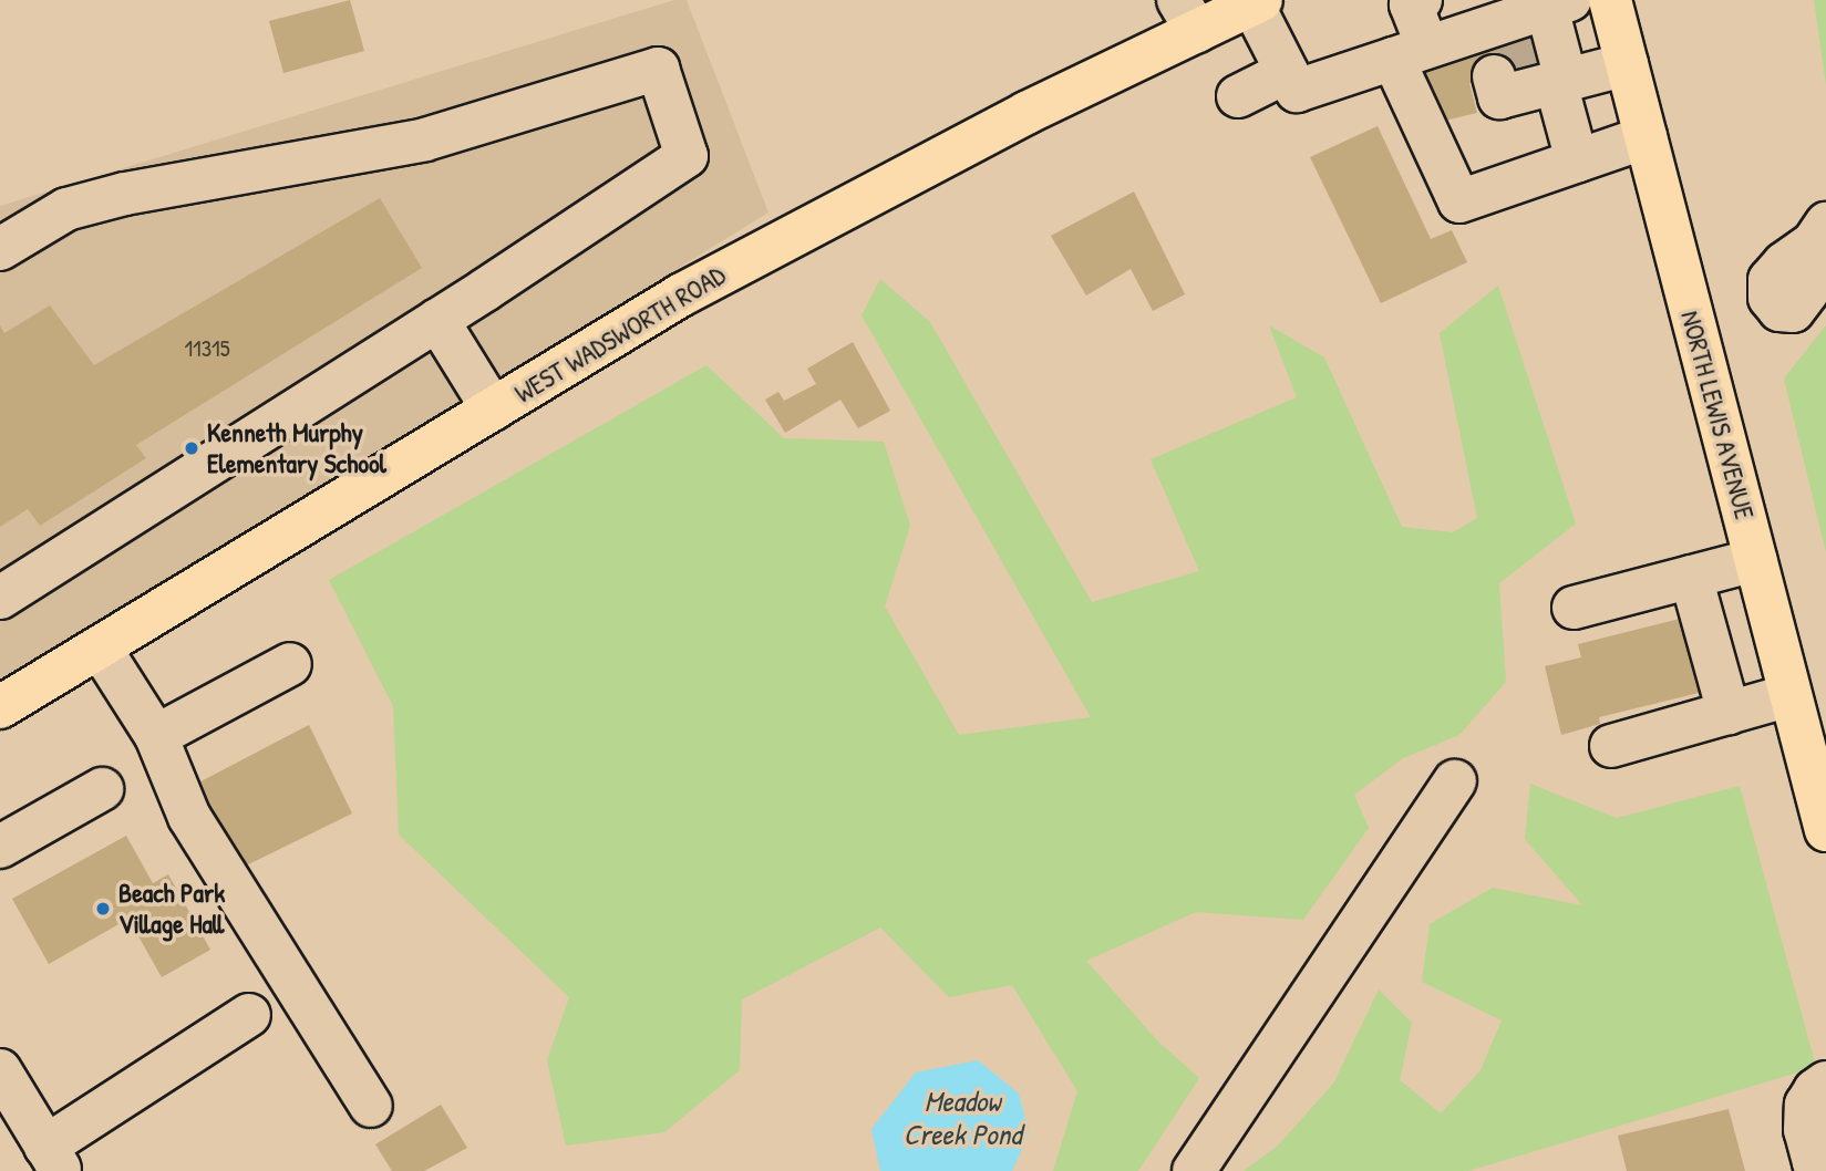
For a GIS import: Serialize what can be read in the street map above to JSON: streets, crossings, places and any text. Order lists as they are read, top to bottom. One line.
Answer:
{"streets":{"main road":["WEST WADSWORTH ROAD","NORTH LEWIS AVENUE"]},"water":["Meadow Creek Pond"],"places":["Kenneth Murphy Elementary School","Beach Park Village Hall"],"house_numbers":["11315"]}
